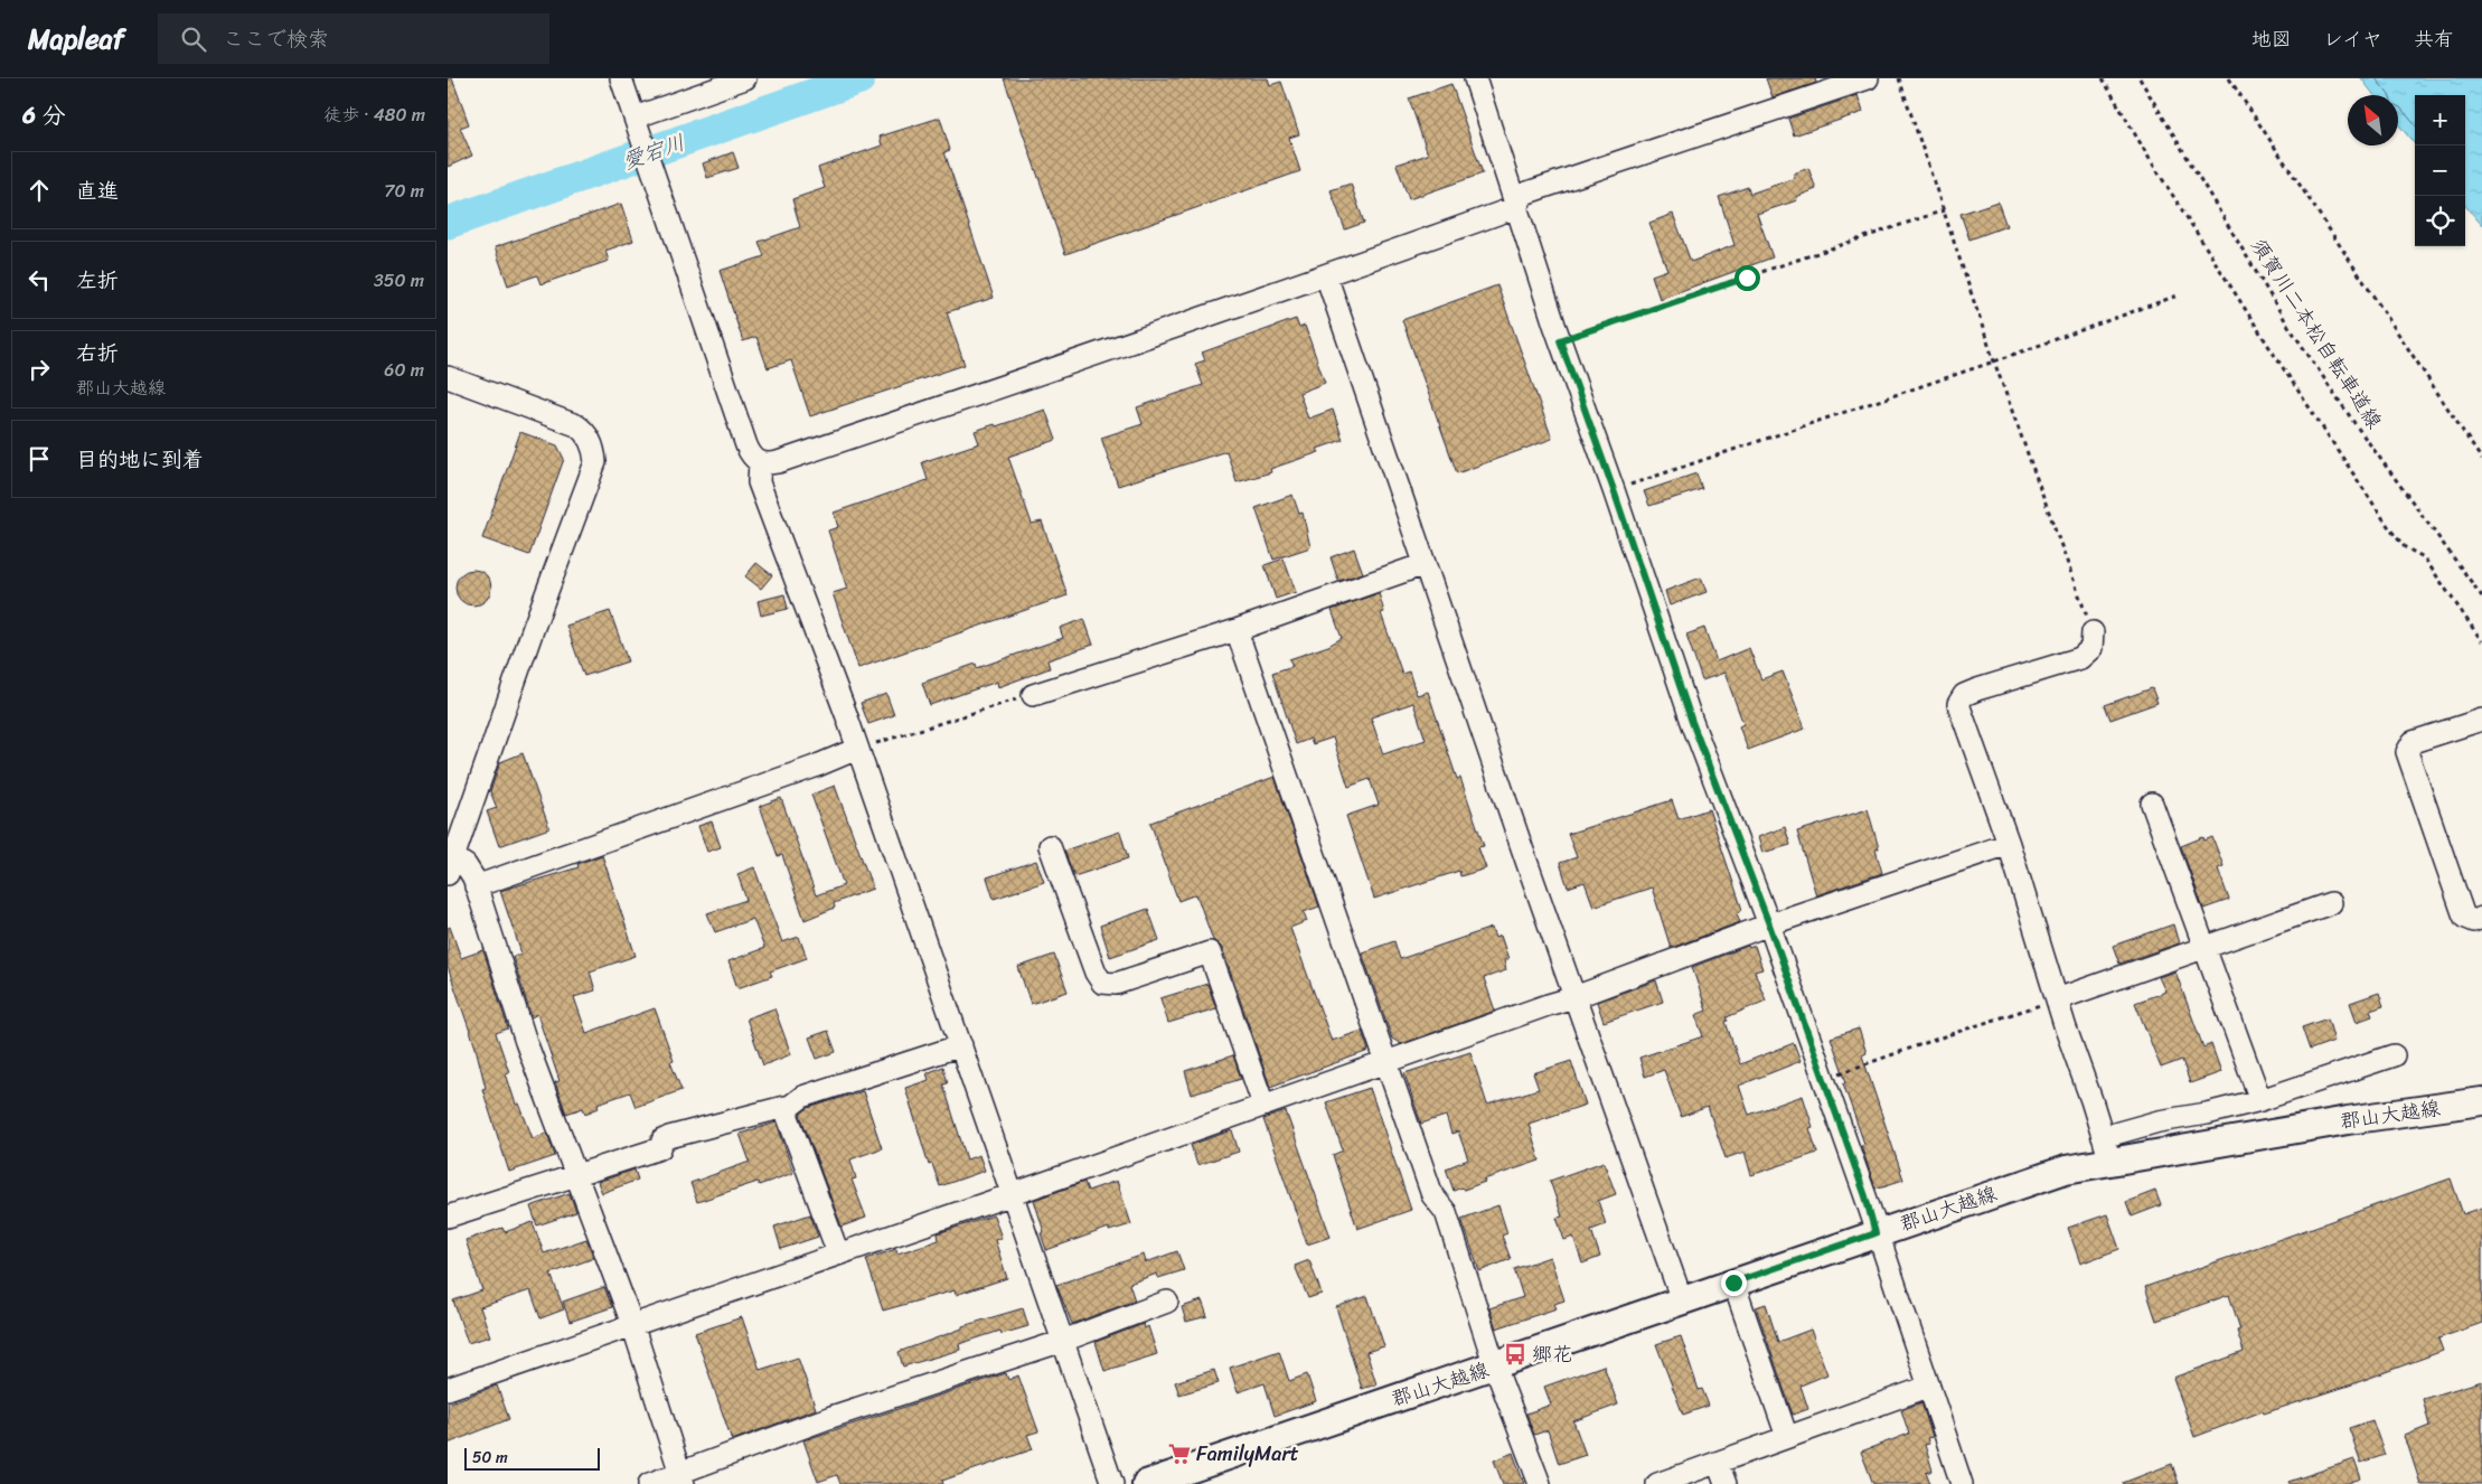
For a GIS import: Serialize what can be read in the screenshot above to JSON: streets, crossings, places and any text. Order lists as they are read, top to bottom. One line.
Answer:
{"streets":{"main road":["郡山大越線"],"path":["須賀川二本松自転車道線"]},"water":["愛宕川"],"places":{"bus stop":["郷花"],"supermarket":["FamilyMart"]},"scale_bar":"50 m","north":"top left","page":{"header":"Mapleaf","search":"ここで検索","nav":["地図","レイヤ","共有"],"heading":["6 分","徒歩 · 480 m"],"map_buttons":["+","−"],"list":[["直進","70 m"],["左折","350 m"],["右折","郡山大越線","60 m"],"目的地に到着"],"scale":"50 m"}}
